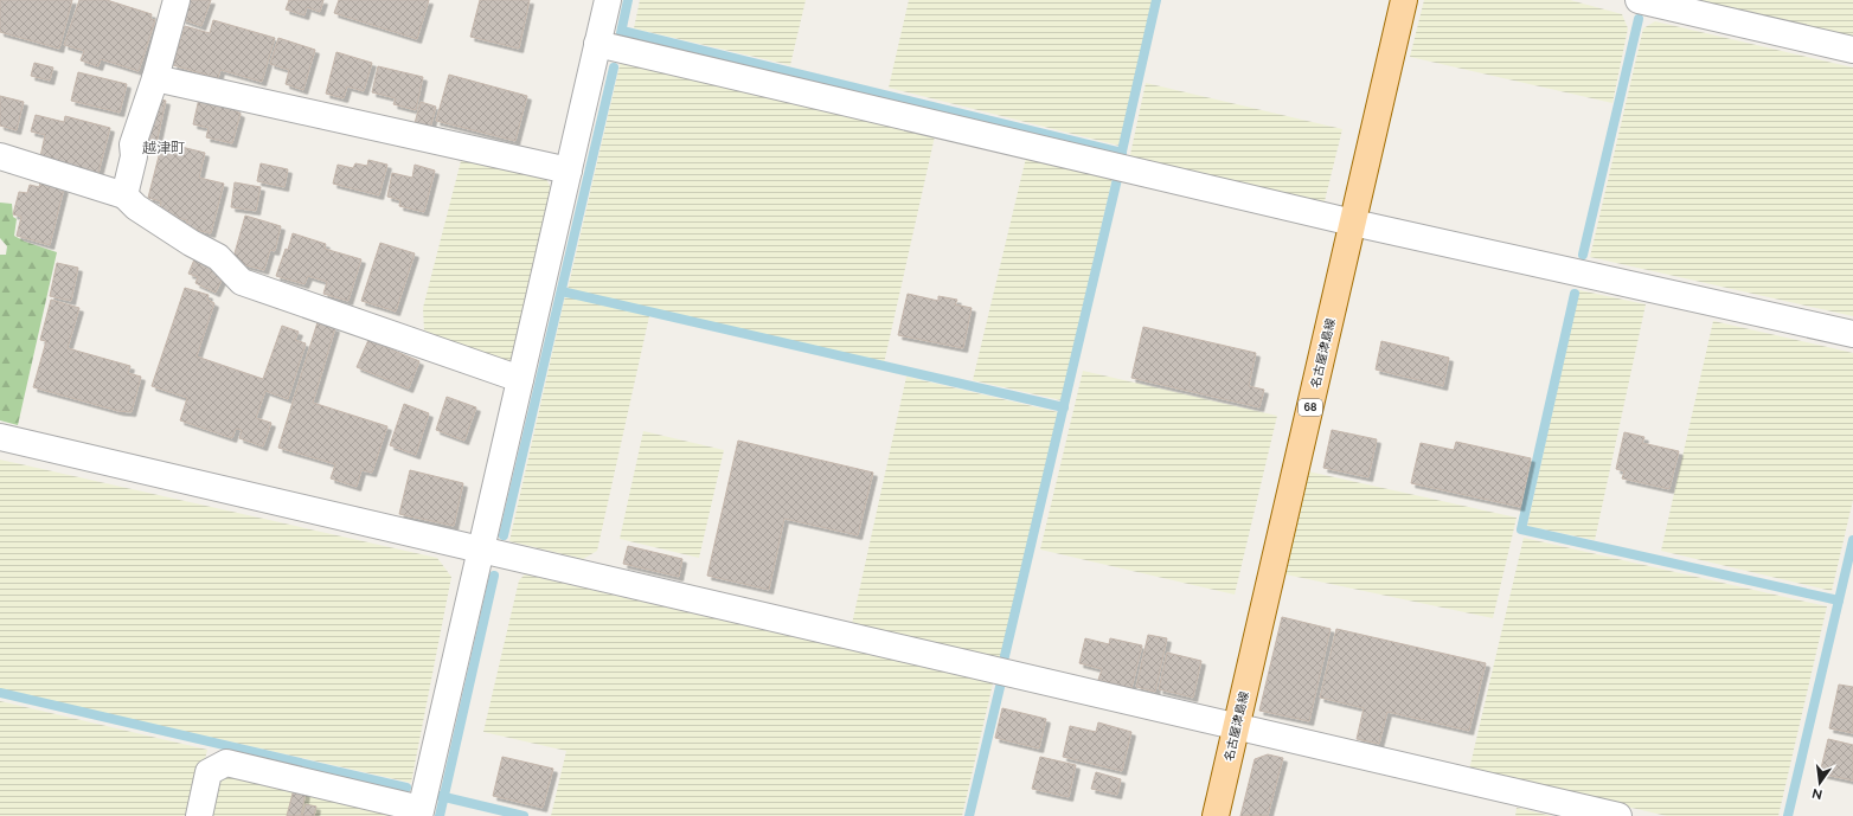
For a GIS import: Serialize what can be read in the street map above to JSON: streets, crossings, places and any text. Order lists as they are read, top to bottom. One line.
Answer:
{"streets":{"main road":["名古屋津島線","68"]},"districts":["越津町"],"north":"bottom"}
